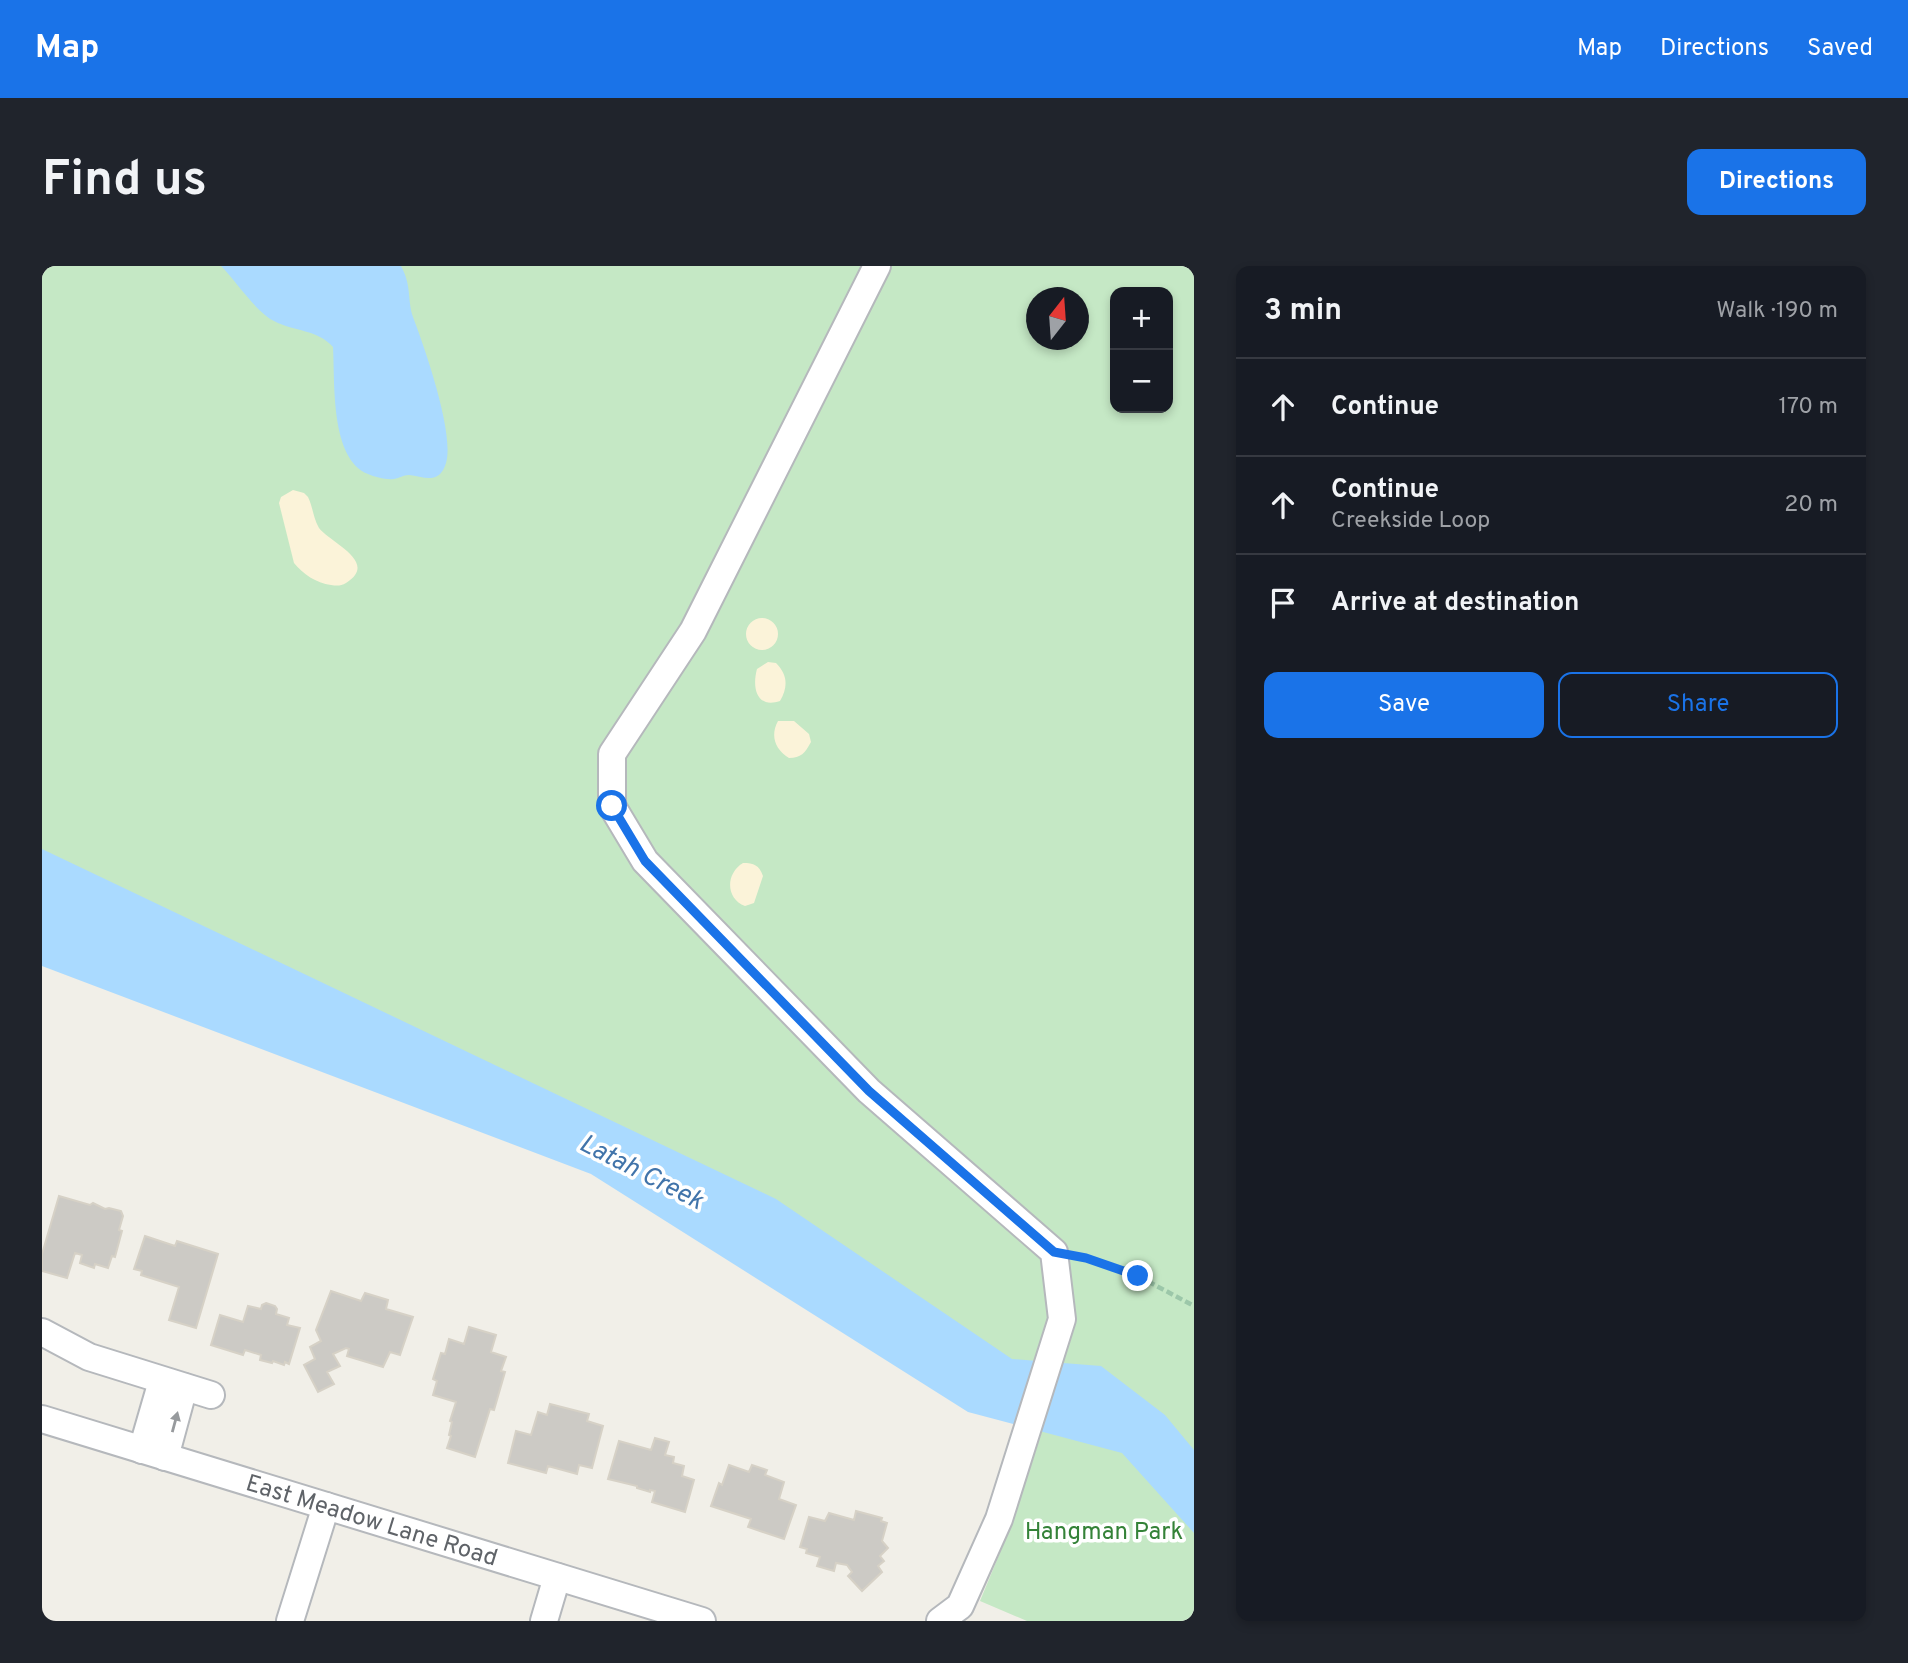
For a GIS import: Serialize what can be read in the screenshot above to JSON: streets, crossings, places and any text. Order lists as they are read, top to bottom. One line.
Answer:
{"streets":{"street":["East Meadow Lane Road"]},"water":["Latah Creek"],"parks":["Hangman Park"],"north":"top","page":{"header":"Map","nav":["Map","Directions","Saved"],"buttons":["Directions",["Save","Share"]],"title":"Find us","heading":["3 min","Walk · 190 m"],"map_buttons":["+","−"],"list":[["Continue","170 m"],["Continue","Creekside Loop","20 m"],"Arrive at destination"]}}
